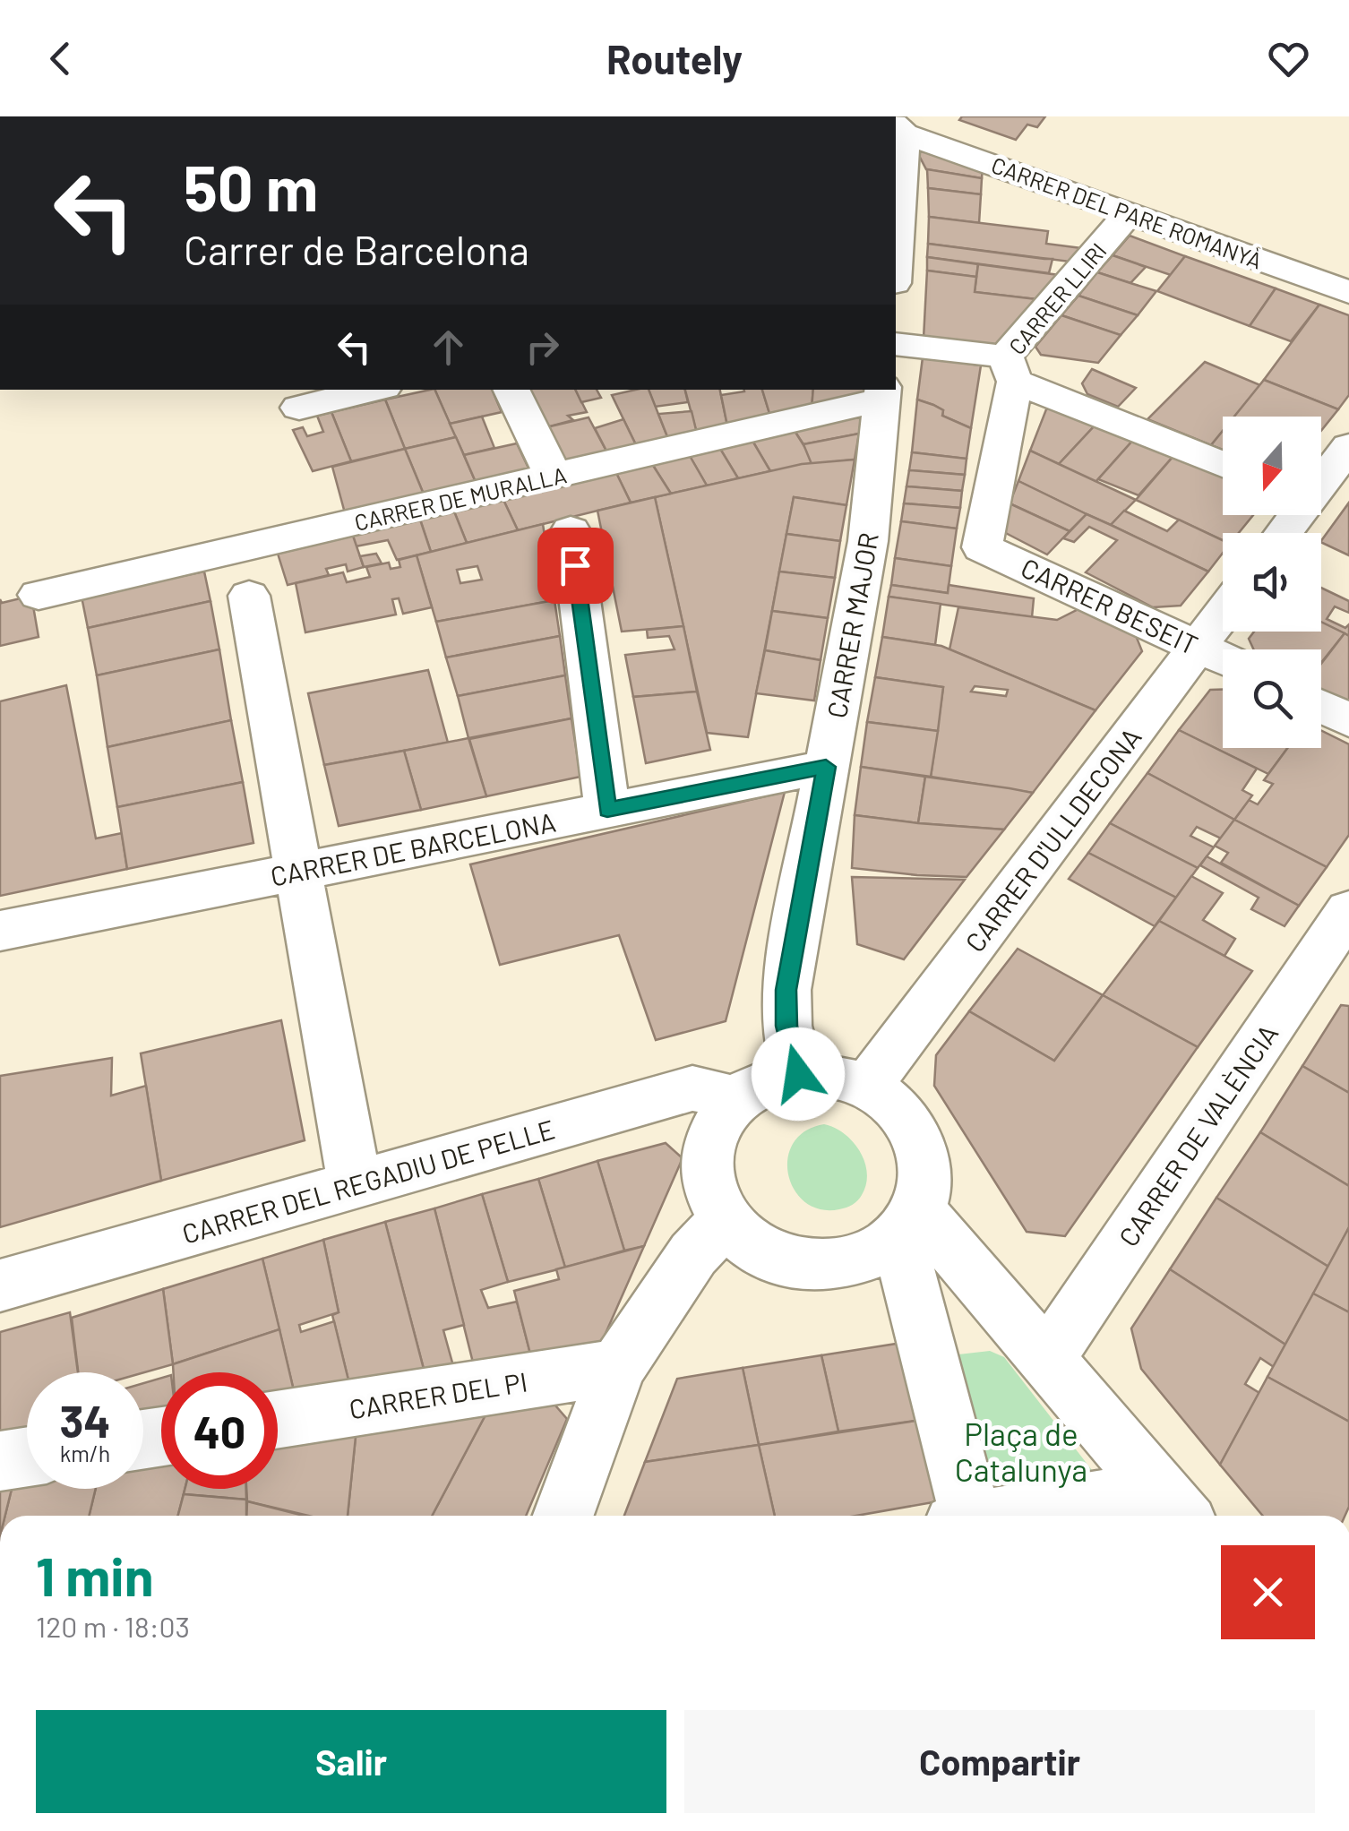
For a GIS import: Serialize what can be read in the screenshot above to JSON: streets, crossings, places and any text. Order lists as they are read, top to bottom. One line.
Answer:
{"streets":{"street":["CARRER DEL PARE ROMANYÀ","CARRER LLIRI","CARRER DE MURALLA","CARRER BESEIT","CARRER MAJOR","CARRER D'ULLDECONA","CARRER DE BARCELONA","CARRER DE VALÈNCIA","CARRER DEL REGADIU DE PELLE","CARRER DEL PI"]},"crossings":[["CARRER DEL PARE ROMANYÀ","CARRER LLIRI"],["CARRER LLIRI","CARRER BESEIT"],["CARRER DE MURALLA","CARRER MAJOR"],["CARRER BESEIT","CARRER D'ULLDECONA"],["CARRER MAJOR","CARRER D'ULLDECONA"],["CARRER MAJOR","CARRER DE BARCELONA"],["CARRER MAJOR","CARRER DEL REGADIU DE PELLE"],["CARRER D'ULLDECONA","CARRER DEL REGADIU DE PELLE"]],"parks":["Plaça de Catalunya"],"north":"bottom","page":{"header":"Routely","turn":["50 m","Carrer de Barcelona"],"speed":"34 km/h","limit":"40","heading":["1 min","120 m · 18:03"],"buttons":["Salir","Compartir"]}}
